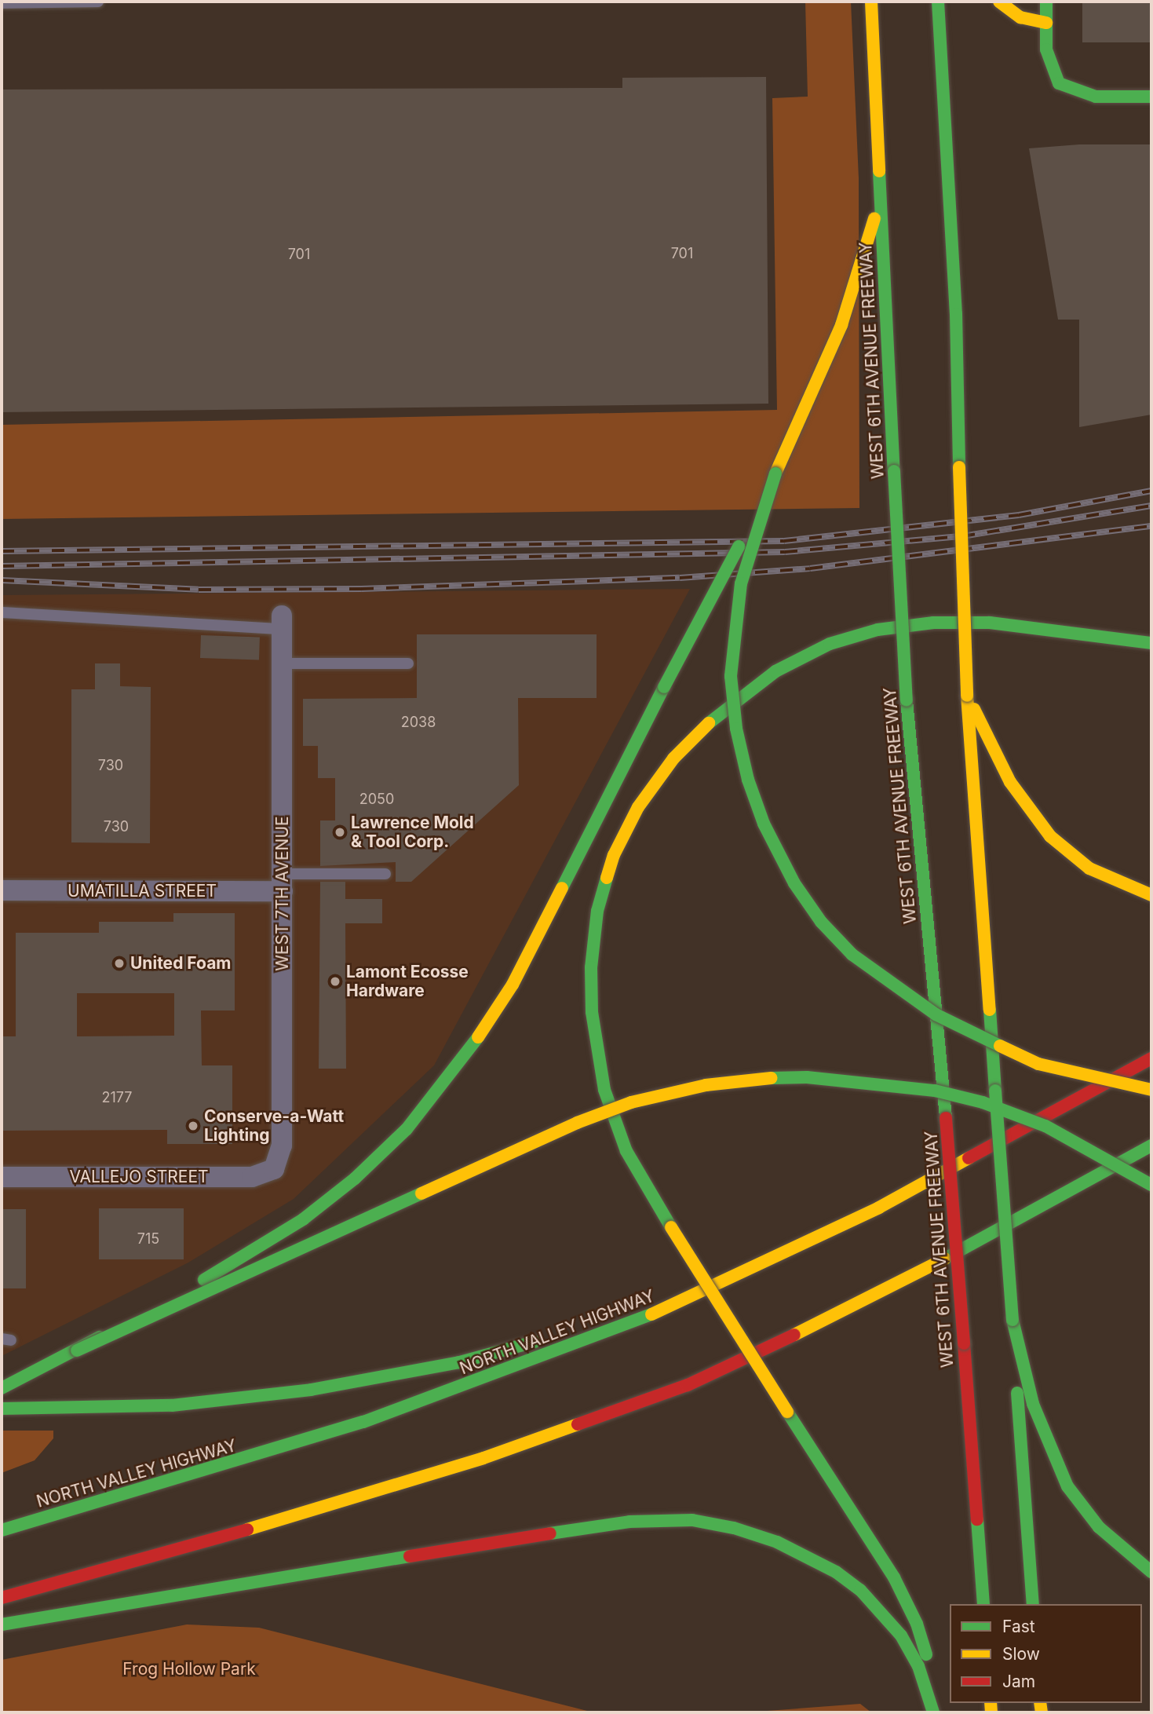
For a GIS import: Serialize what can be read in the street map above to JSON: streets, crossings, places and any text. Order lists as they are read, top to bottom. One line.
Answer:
{"streets":{"main road":["WEST 6TH AVENUE FREEWAY","NORTH VALLEY HIGHWAY"],"street":["UMATILLA STREET","WEST 7TH AVENUE","VALLEJO STREET"]},"crossings":[["UMATILLA STREET","WEST 7TH AVENUE"],["WEST 7TH AVENUE","VALLEJO STREET"]],"parks":["Frog Hollow Park"],"places":["Lawrence Mold & Tool Corp.","United Foam","Lamont Ecosse Hardware","Conserve-a-Watt Lighting"],"house_numbers":["701","701","2038","730","2050","730","2177","715"],"legend":["Fast","Slow","Jam"]}
